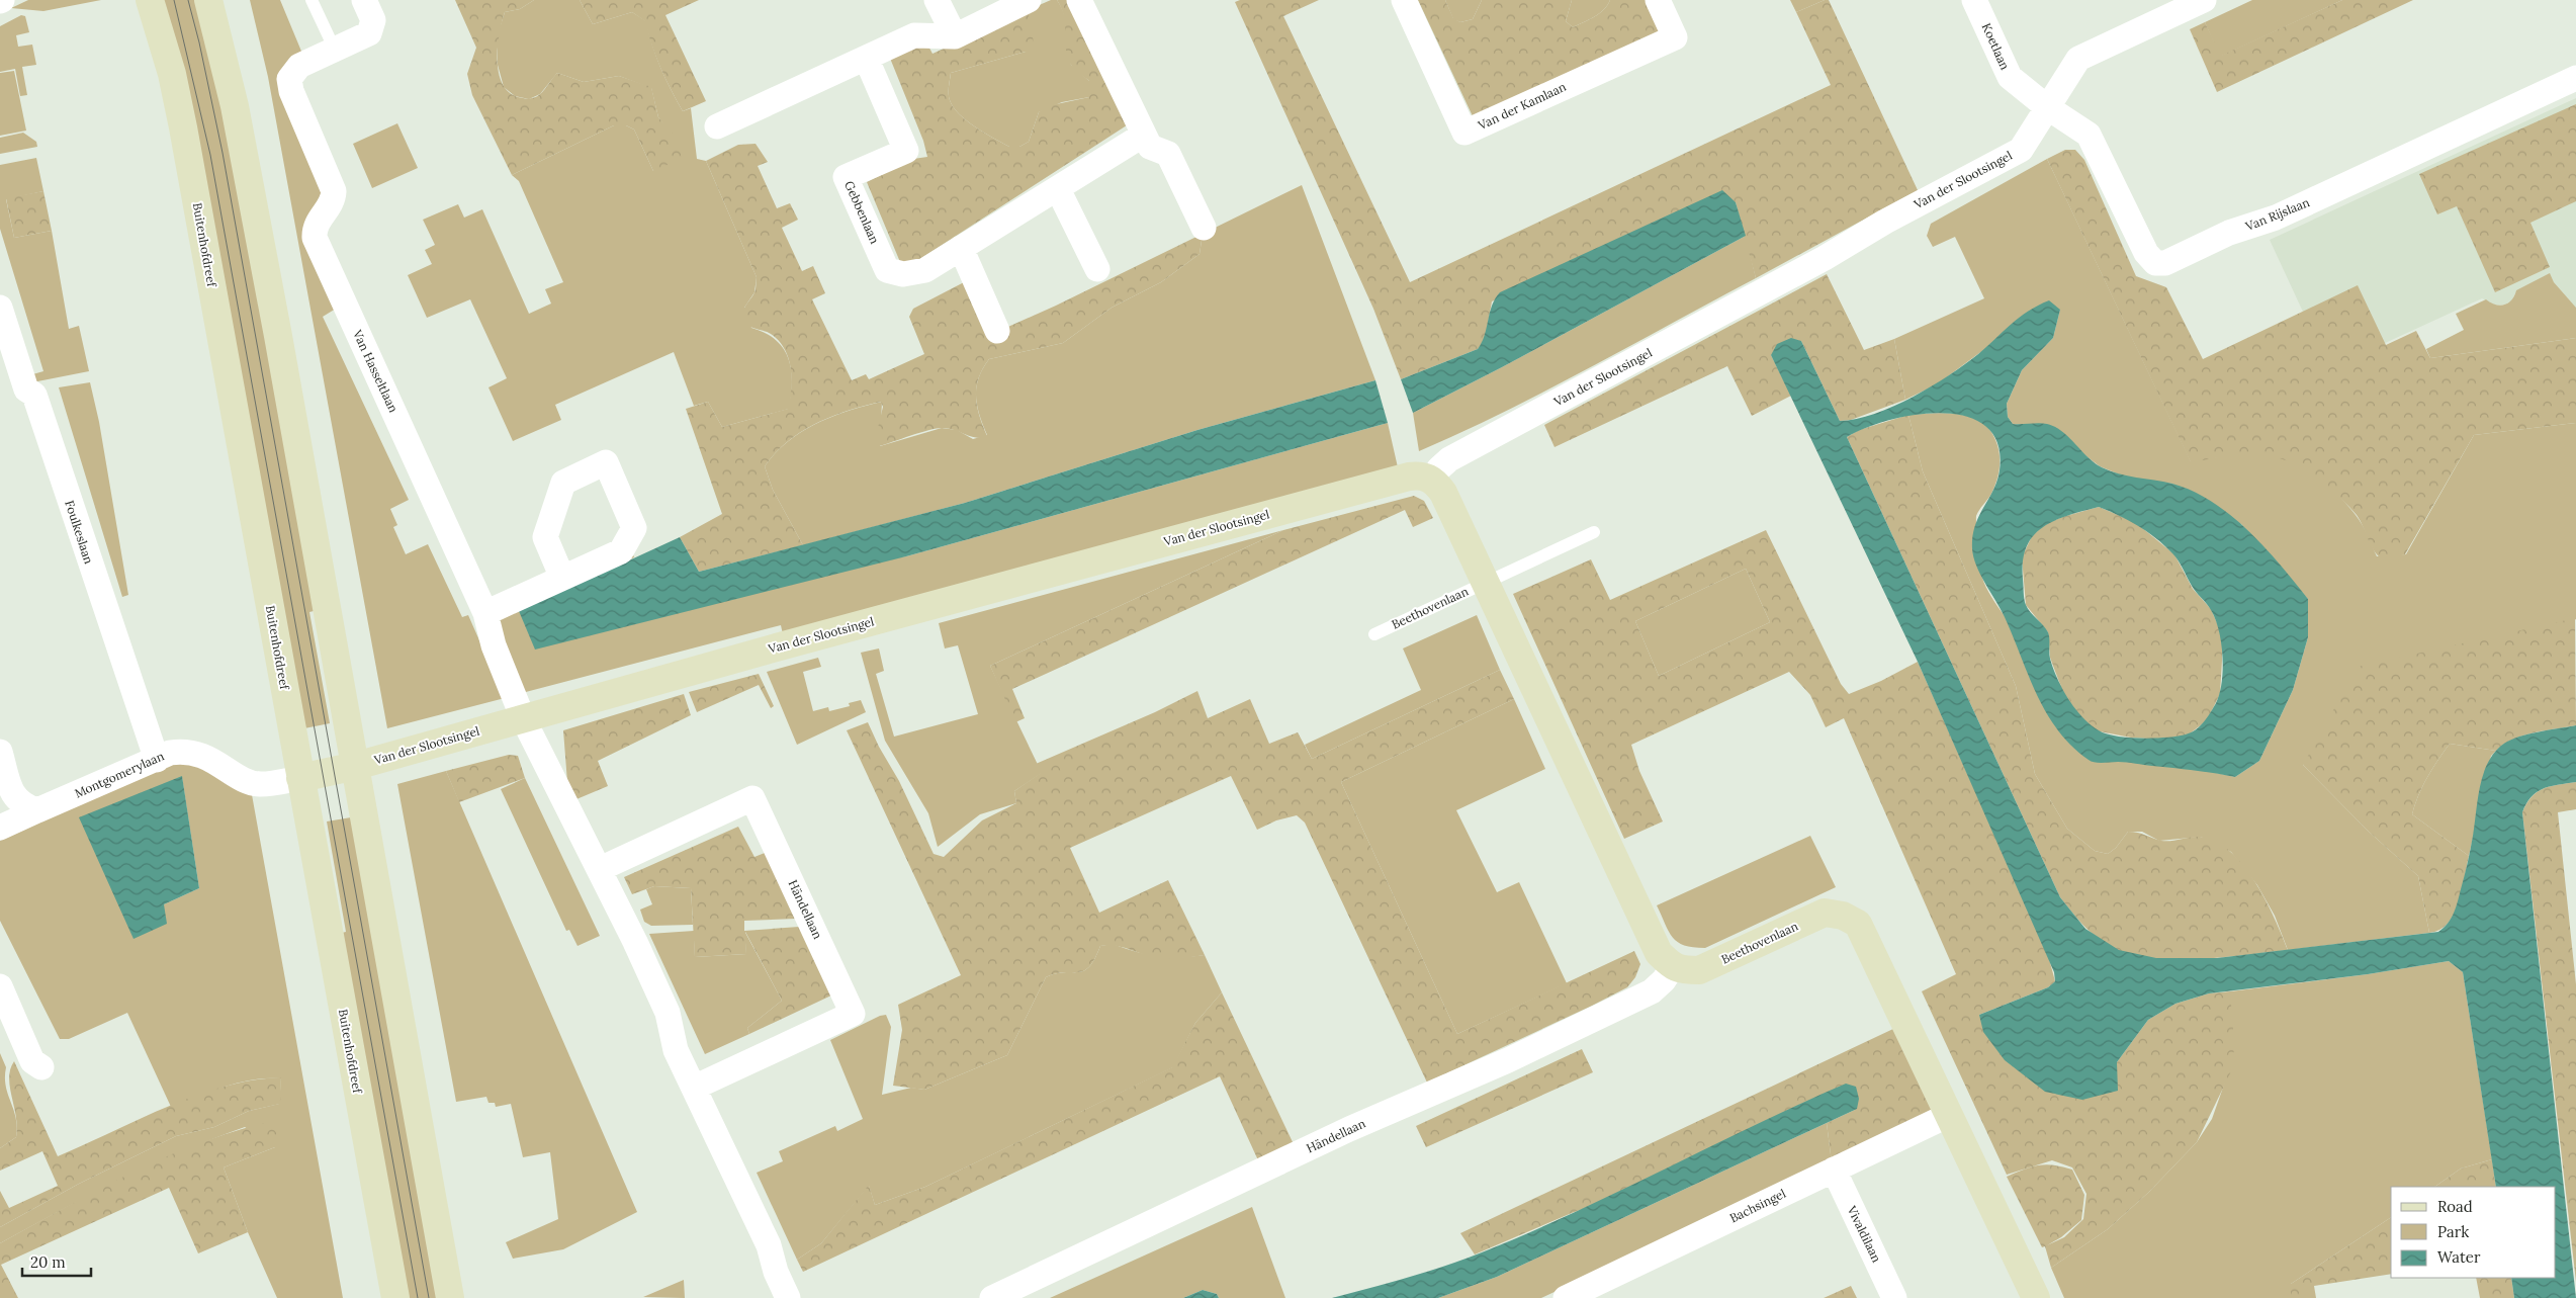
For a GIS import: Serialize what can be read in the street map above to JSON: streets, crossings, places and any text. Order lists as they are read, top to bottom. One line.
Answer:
{"streets":{"street":["Koetlaan","Van der Kamlaan","Van der Slootsingel","Gebbenlaan","Van Rijslaan","Buitenhofdreef","Van Hasseltlaan","Foulkeslaan","Beethovenlaan","Montgomerylaan","Händellaan","Bachsingel","Vivaldilaan"]},"crossings":[["Koetlaan","Van der Slootsingel"],["Koetlaan","Van Rijslaan"],["Van der Slootsingel","Van Rijslaan"],["Van der Slootsingel","Buitenhofdreef"],["Van der Slootsingel","Van Hasseltlaan"],["Van der Slootsingel","Montgomerylaan"],["Buitenhofdreef","Montgomerylaan"],["Foulkeslaan","Montgomerylaan"],["Beethovenlaan","Händellaan"],["Beethovenlaan","Bachsingel"],["Bachsingel","Vivaldilaan"]],"legend":["Road","Park","Water"],"scale_bar":"20 m"}
